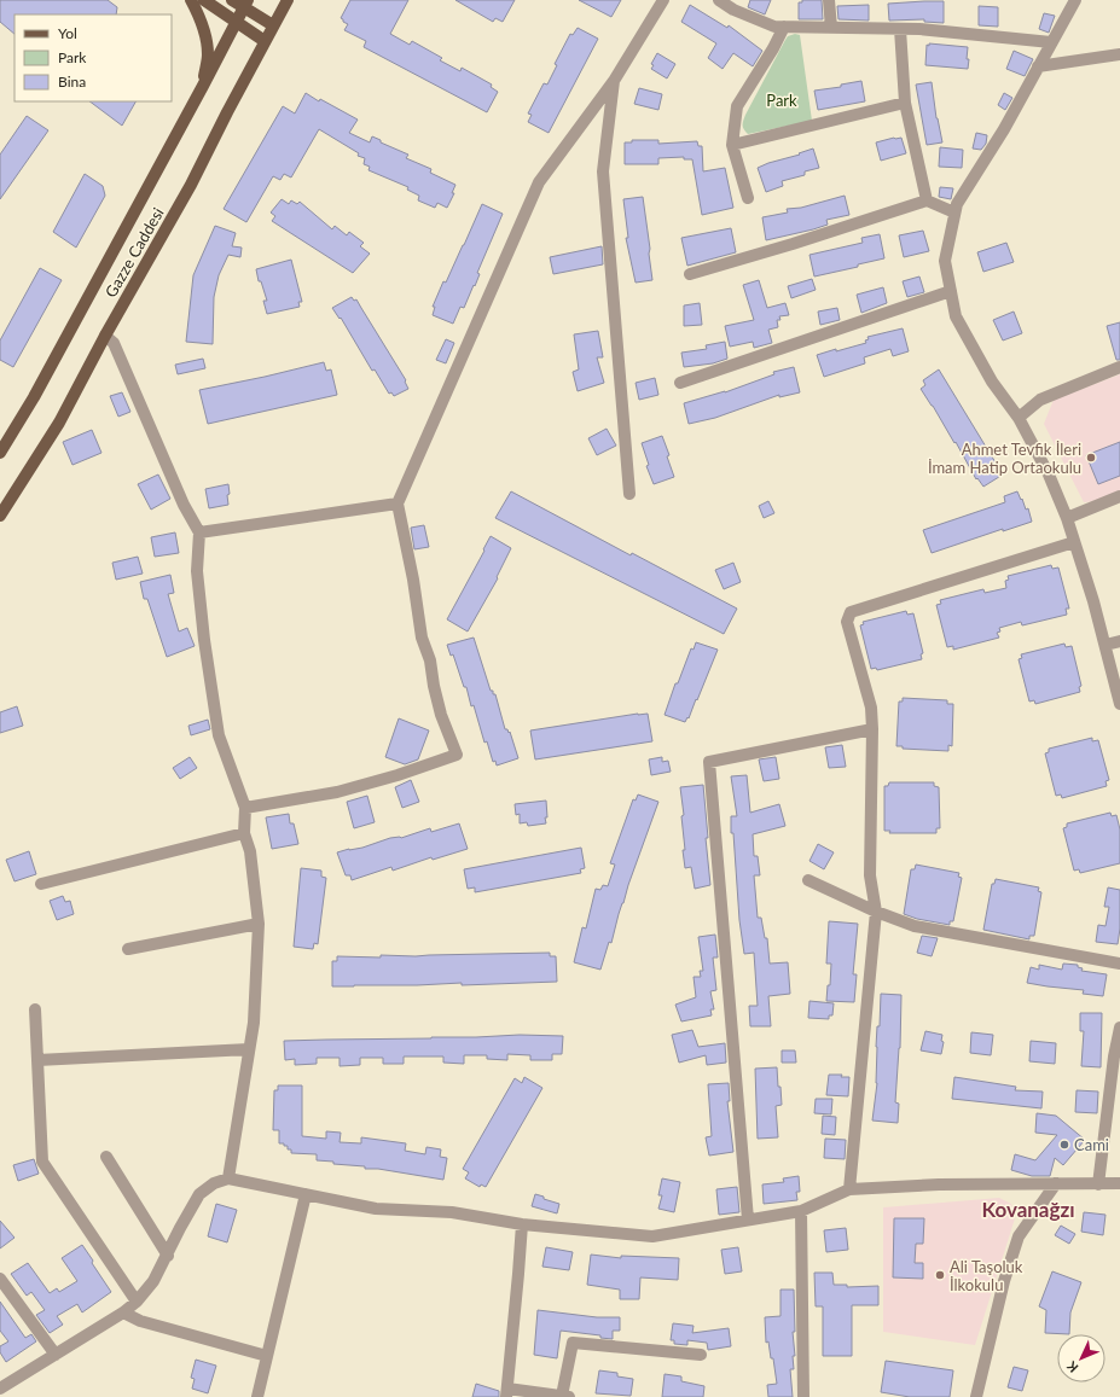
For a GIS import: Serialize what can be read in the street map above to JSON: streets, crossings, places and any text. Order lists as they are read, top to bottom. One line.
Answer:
{"streets":{"main road":["Gazze Caddesi"]},"districts":["Kovanağzı"],"parks":["Park"],"places":["Ahmet Tevfik İleri İmam Hatip Ortaokulu","Cami","Ali Taşoluk İlkokulu"],"legend":["Yol","Park","Bina"],"north":"bottom left"}
